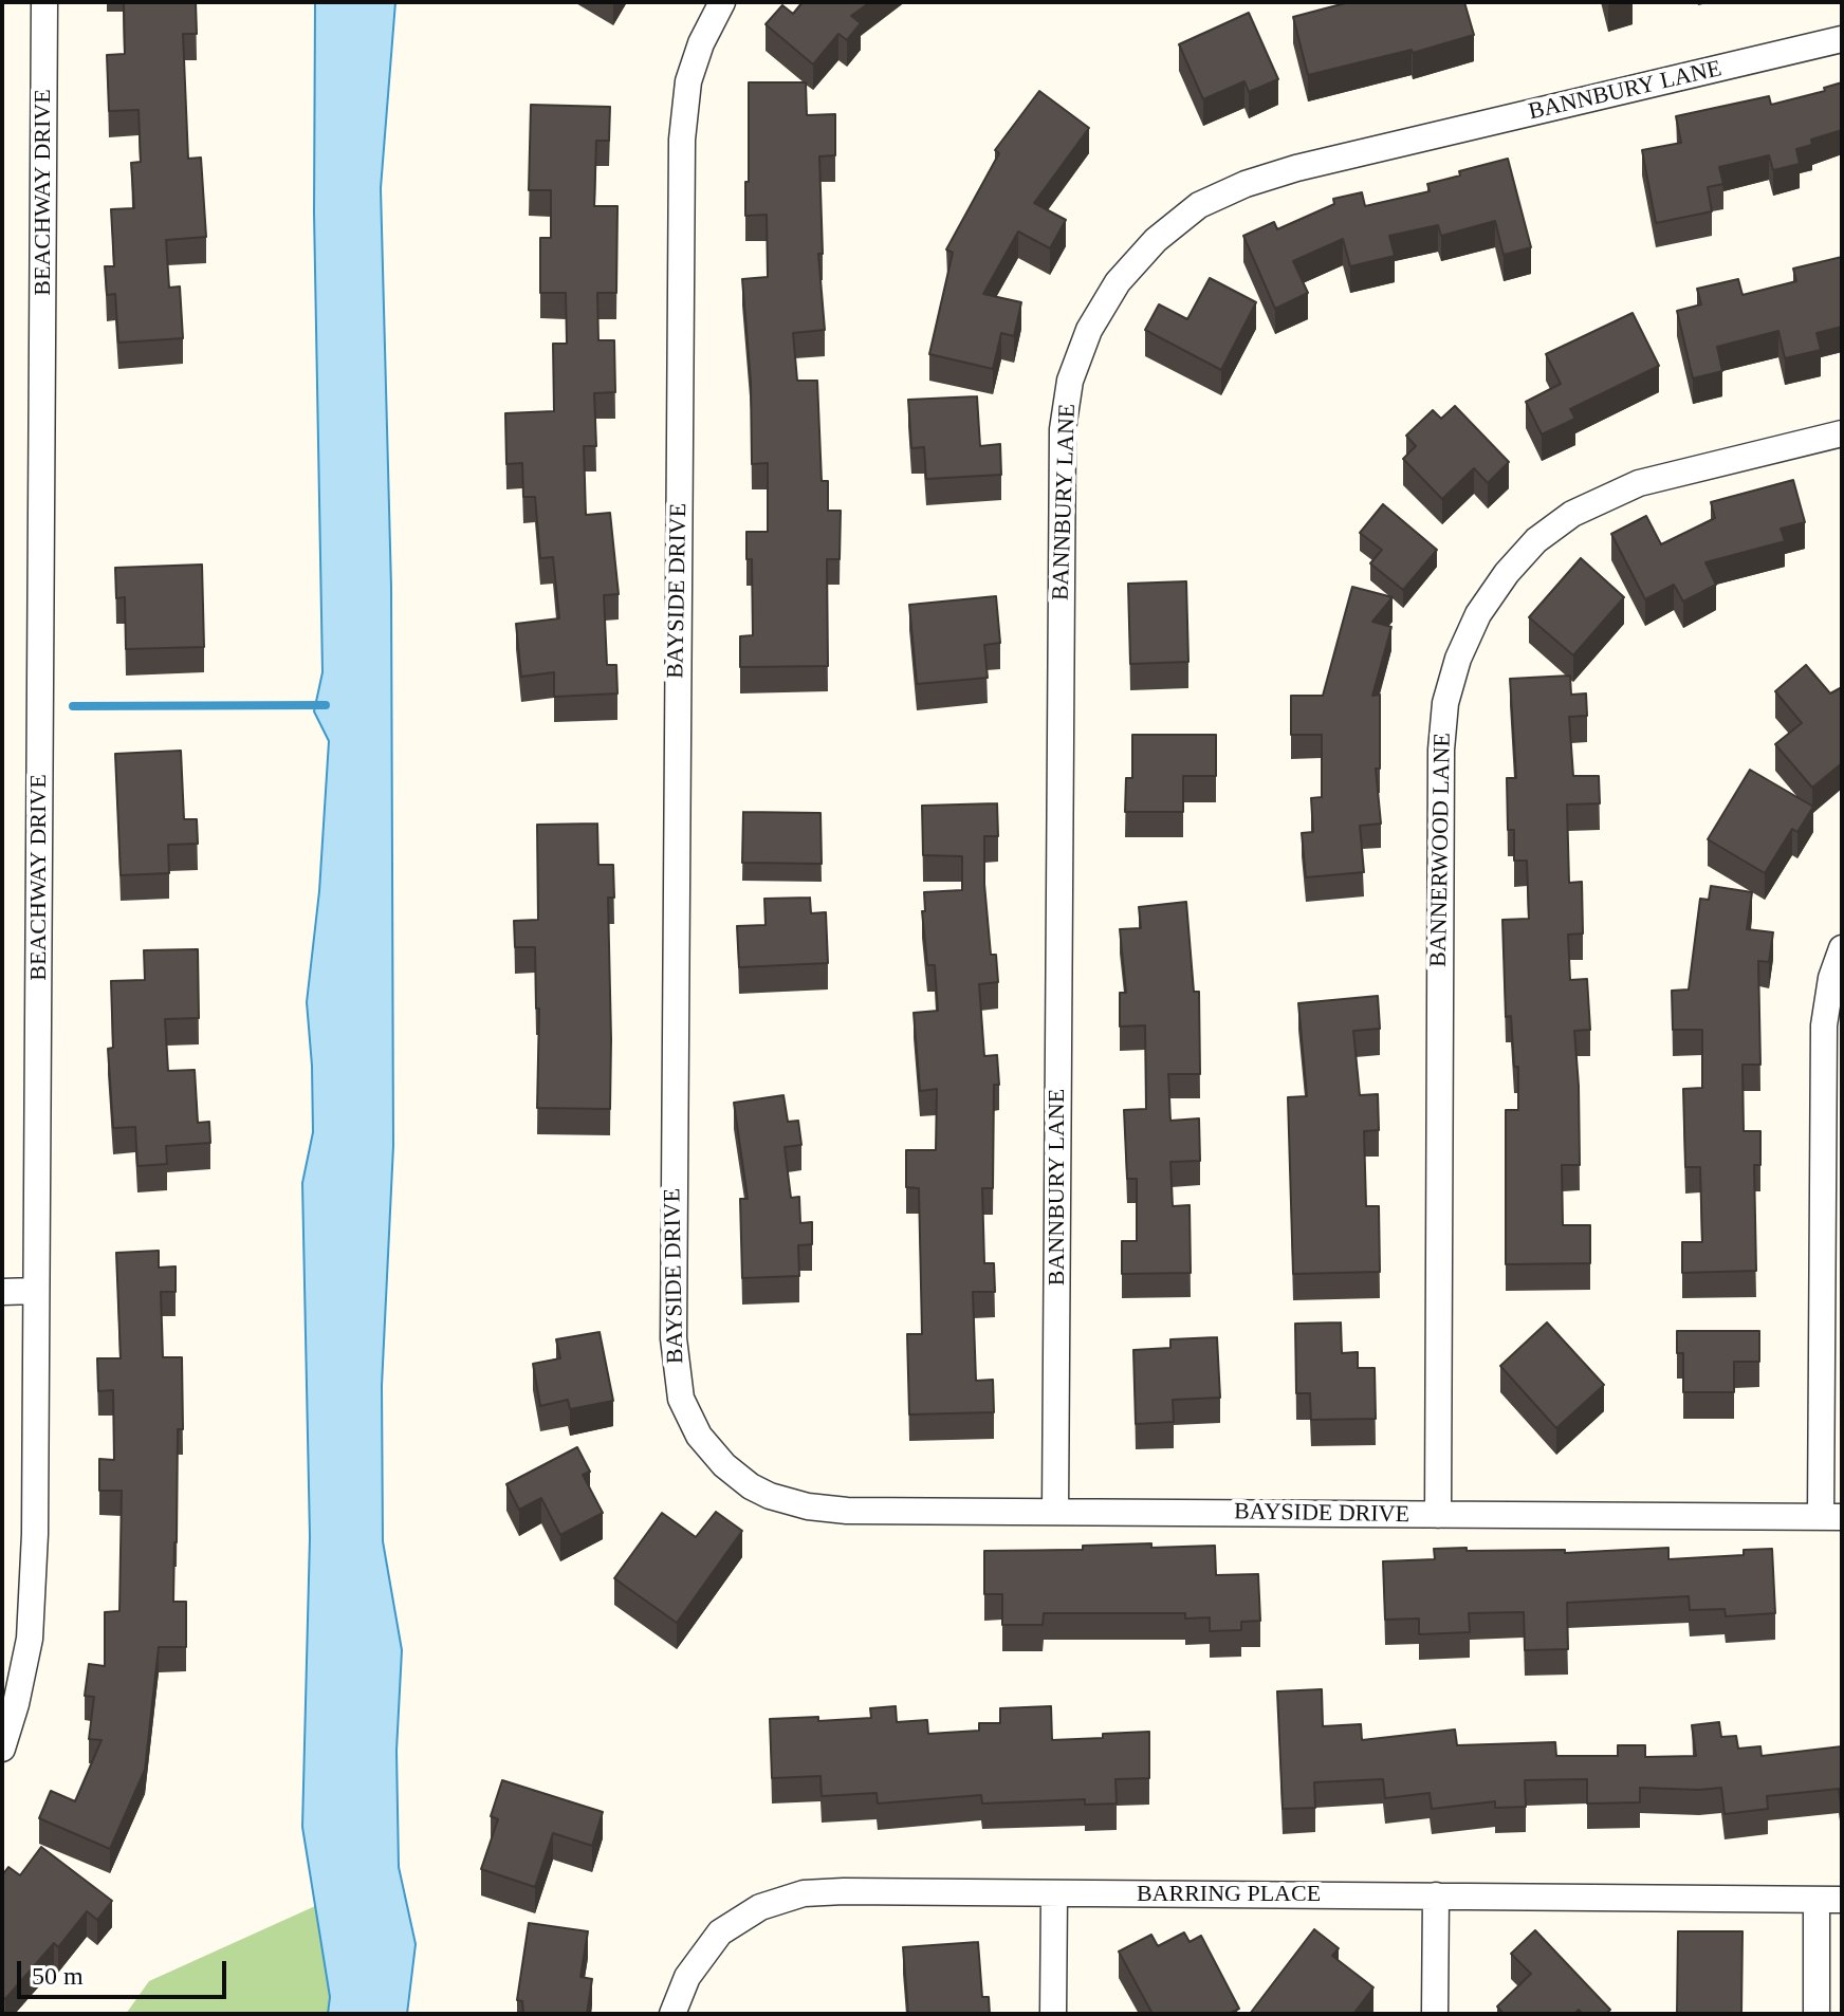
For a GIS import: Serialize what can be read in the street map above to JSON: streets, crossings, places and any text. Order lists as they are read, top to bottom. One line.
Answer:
{"streets":{"street":["BANNBURY LANE","BEACHWAY DRIVE","BAYSIDE DRIVE","BANNERWOOD LANE","BARRING PLACE"]},"crossings":[["BANNBURY LANE","BAYSIDE DRIVE"],["BAYSIDE DRIVE","BANNERWOOD LANE"]],"scale_bar":"50 m"}
